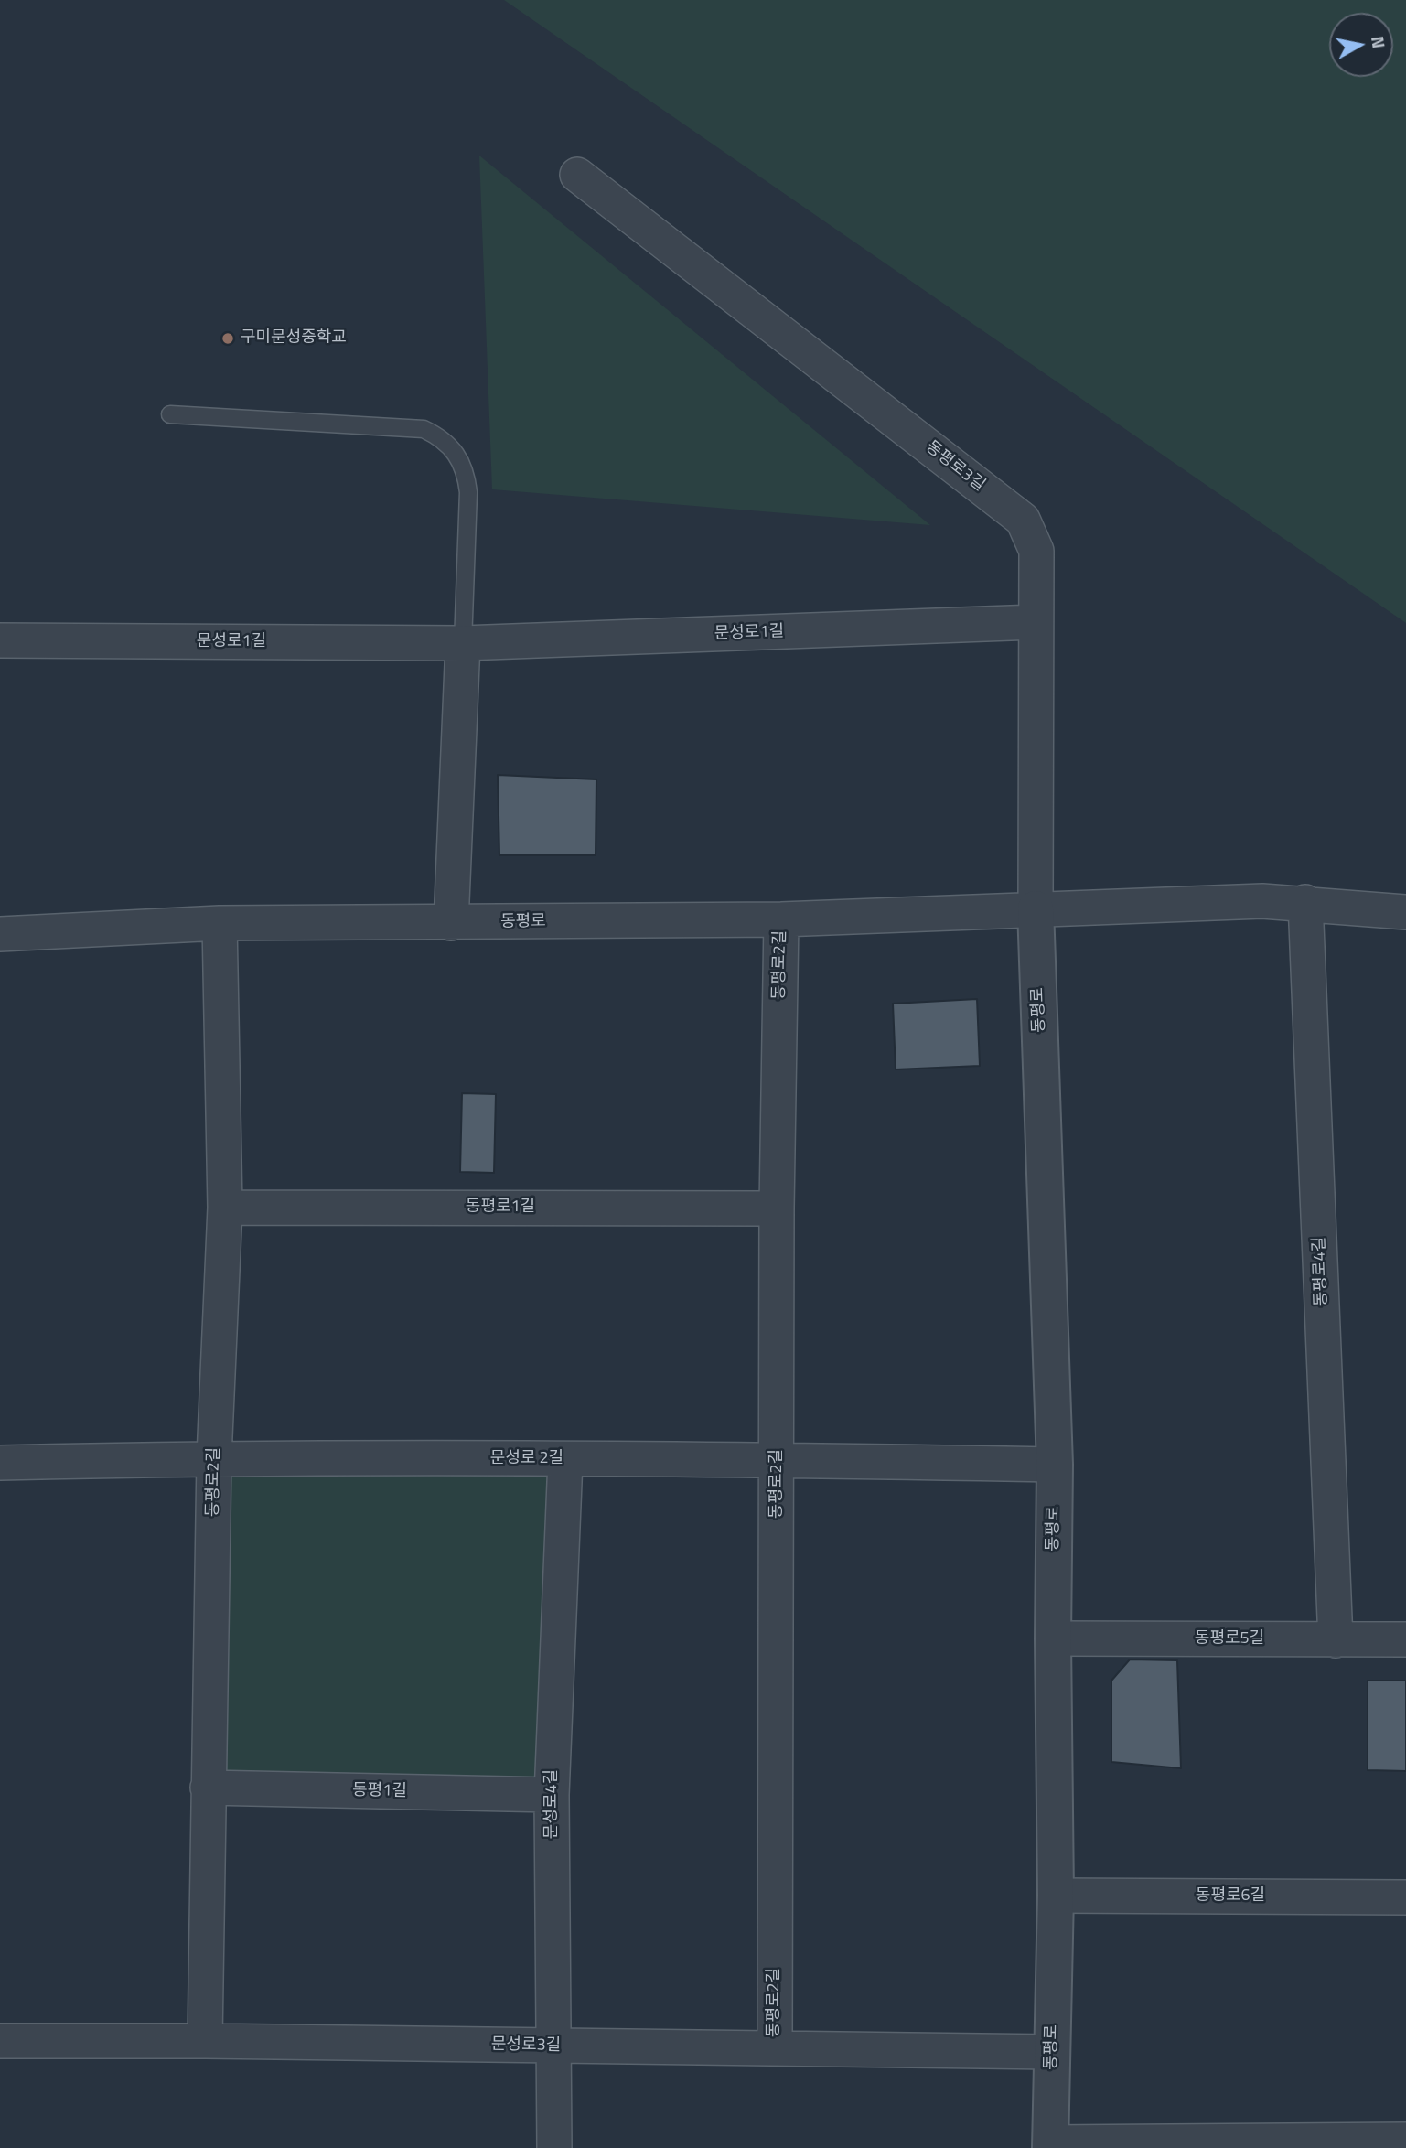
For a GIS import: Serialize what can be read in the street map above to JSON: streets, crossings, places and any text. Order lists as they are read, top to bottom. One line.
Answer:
{"streets":{"street":["동평로3길","문성로1길","동평로","동평로2길","동평로1길","동평로4길","문성로 2길","동평로5길","동평1길","문성로4길","동평로6길","문성로3길"]},"crossings":[["동평로3길","문성로1길"],["동평로3길","동평로"],["동평로","동평로2길"],["동평로","문성로 2길"],["동평로","동평로5길"],["동평로","동평로6길"],["동평로","문성로3길"],["동평로2길","동평로1길"],["동평로2길","문성로 2길"],["동평로2길","동평1길"],["동평로2길","문성로3길"],["동평로4길","동평로5길"],["문성로 2길","문성로4길"],["동평1길","문성로4길"],["문성로4길","문성로3길"]],"places":["구미문성중학교"],"north":"right"}
